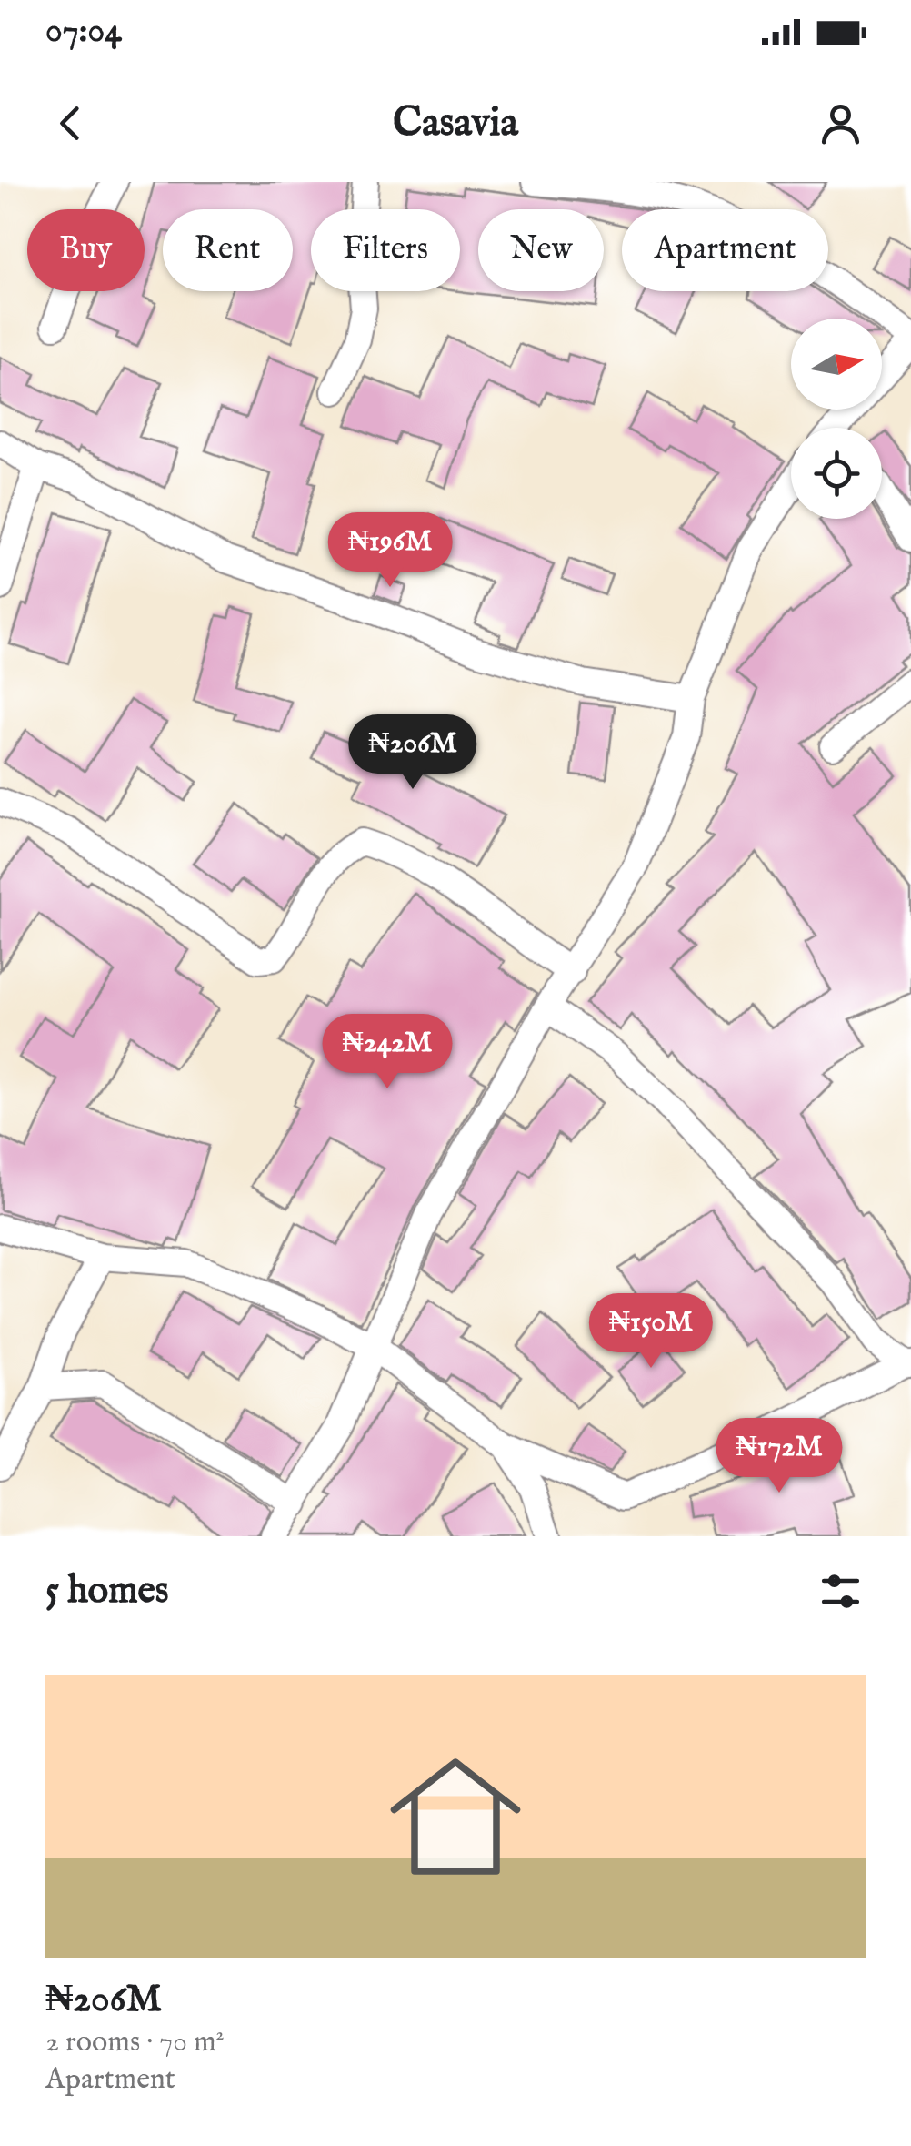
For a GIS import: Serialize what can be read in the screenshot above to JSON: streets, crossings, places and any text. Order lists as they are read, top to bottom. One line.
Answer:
{"north":"right","page":{"status":"07:04","header":"Casavia","chip":["Buy","Rent","Filters","New","Apartment"],"price":["₦196M","₦206M","₦242M","₦150M","₦172M"],"heading":"5 homes","list":[{"name":"₦206M","note":"2 rooms · 70 m² · Apartment"}]}}
